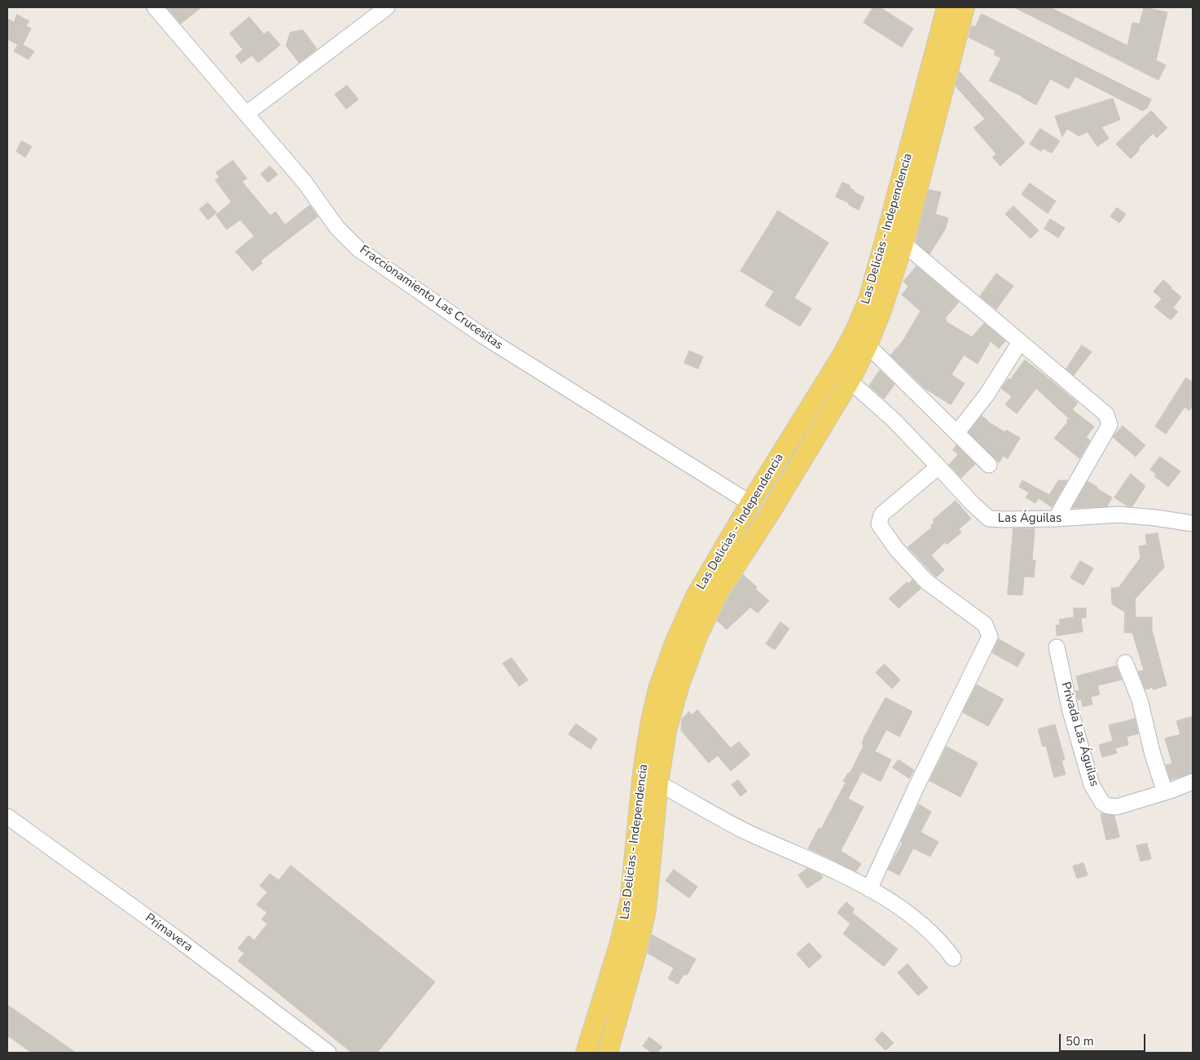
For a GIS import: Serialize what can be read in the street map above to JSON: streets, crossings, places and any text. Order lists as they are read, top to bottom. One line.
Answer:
{"streets":{"main road":["Las Delicias - Independencia"],"street":["Fraccionamiento Las Crucesitas","Las Águilas","Privada Las Águilas","Primavera"]},"crossings":[["Las Delicias - Independencia","Fraccionamiento Las Crucesitas"],["Las Delicias - Independencia","Las Águilas"]],"scale_bar":"50 m"}
